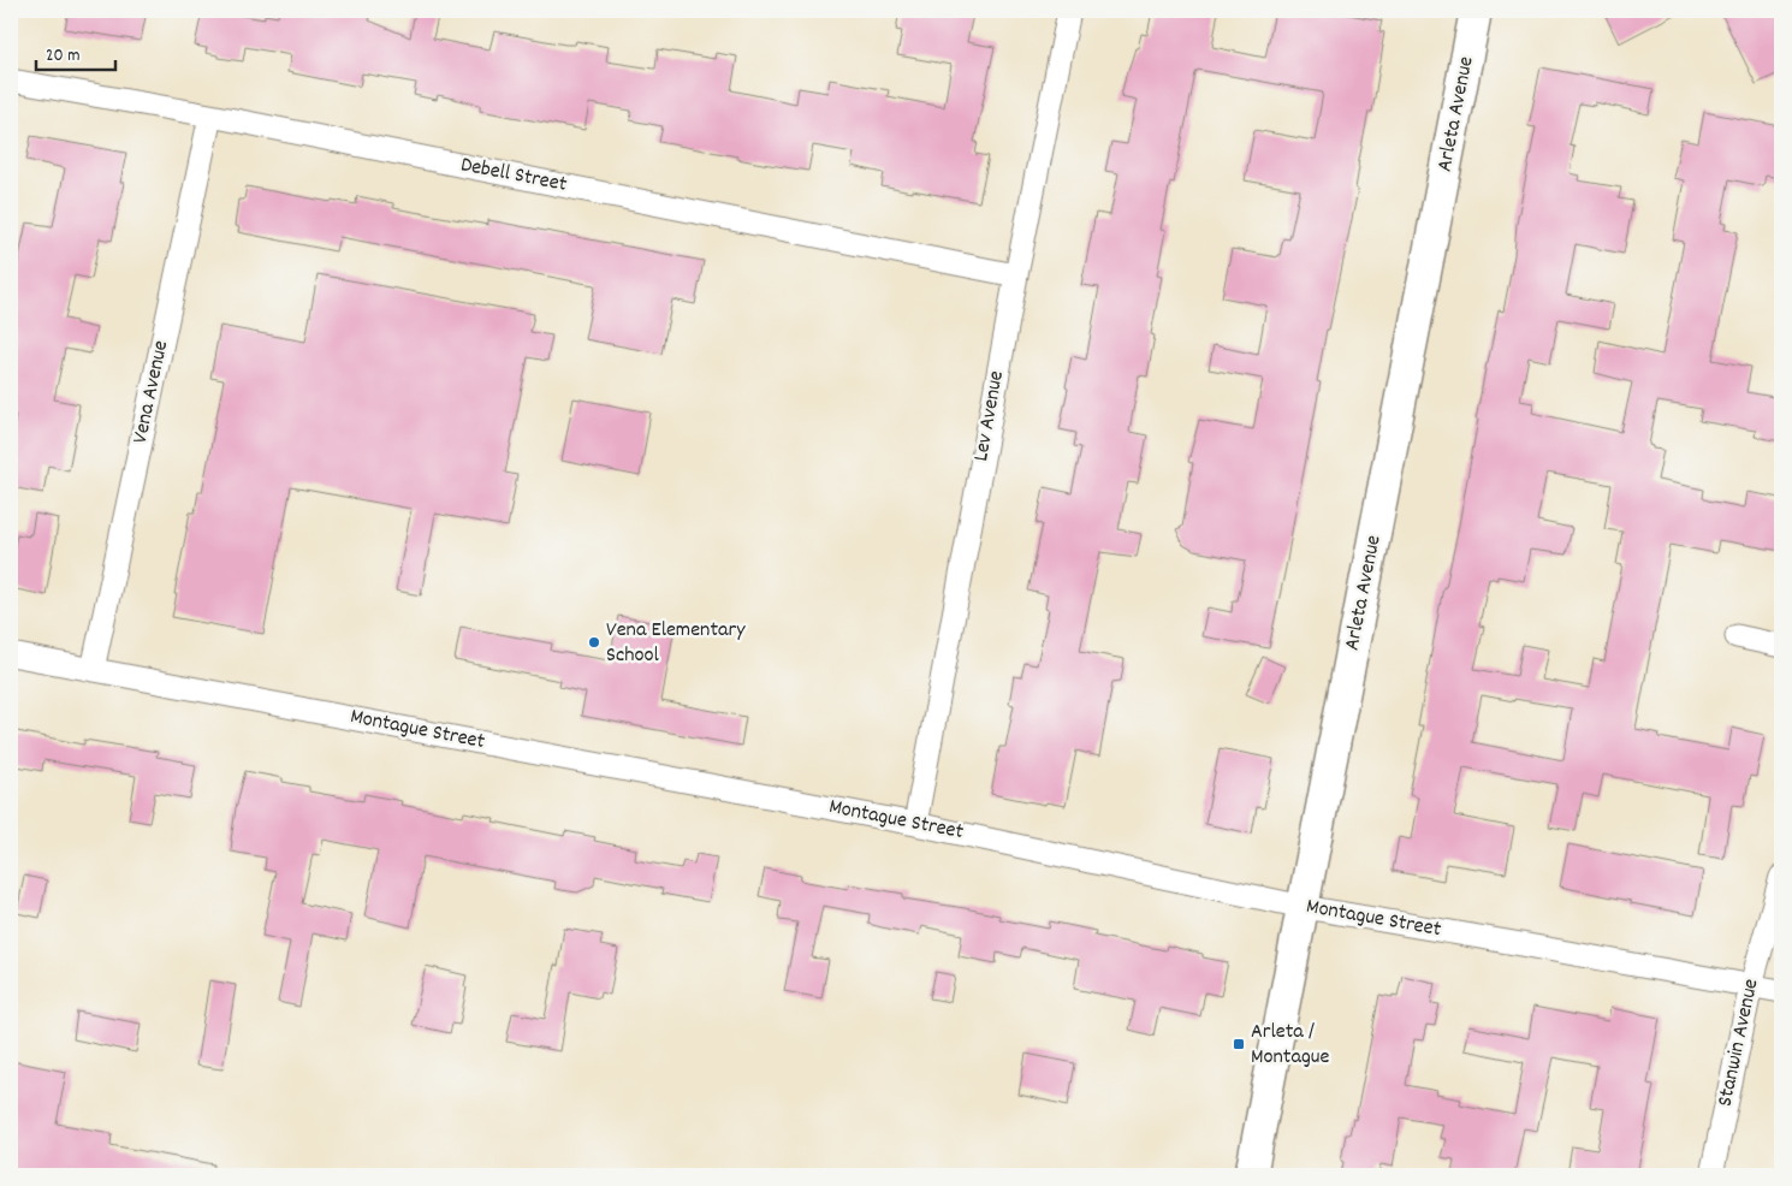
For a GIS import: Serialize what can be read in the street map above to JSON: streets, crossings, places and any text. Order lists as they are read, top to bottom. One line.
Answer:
{"streets":{"main road":["Arleta Avenue"],"street":["Debell Street","Vena Avenue","Lev Avenue","Montague Street","Stanwin Avenue"]},"crossings":[["Arleta Avenue","Montague Street"],["Debell Street","Vena Avenue"],["Debell Street","Lev Avenue"],["Vena Avenue","Montague Street"],["Lev Avenue","Montague Street"],["Montague Street","Stanwin Avenue"]],"places":{"other":["Vena Elementary School"],"transit":["Arleta / Montague"]},"scale_bar":"20 m"}
